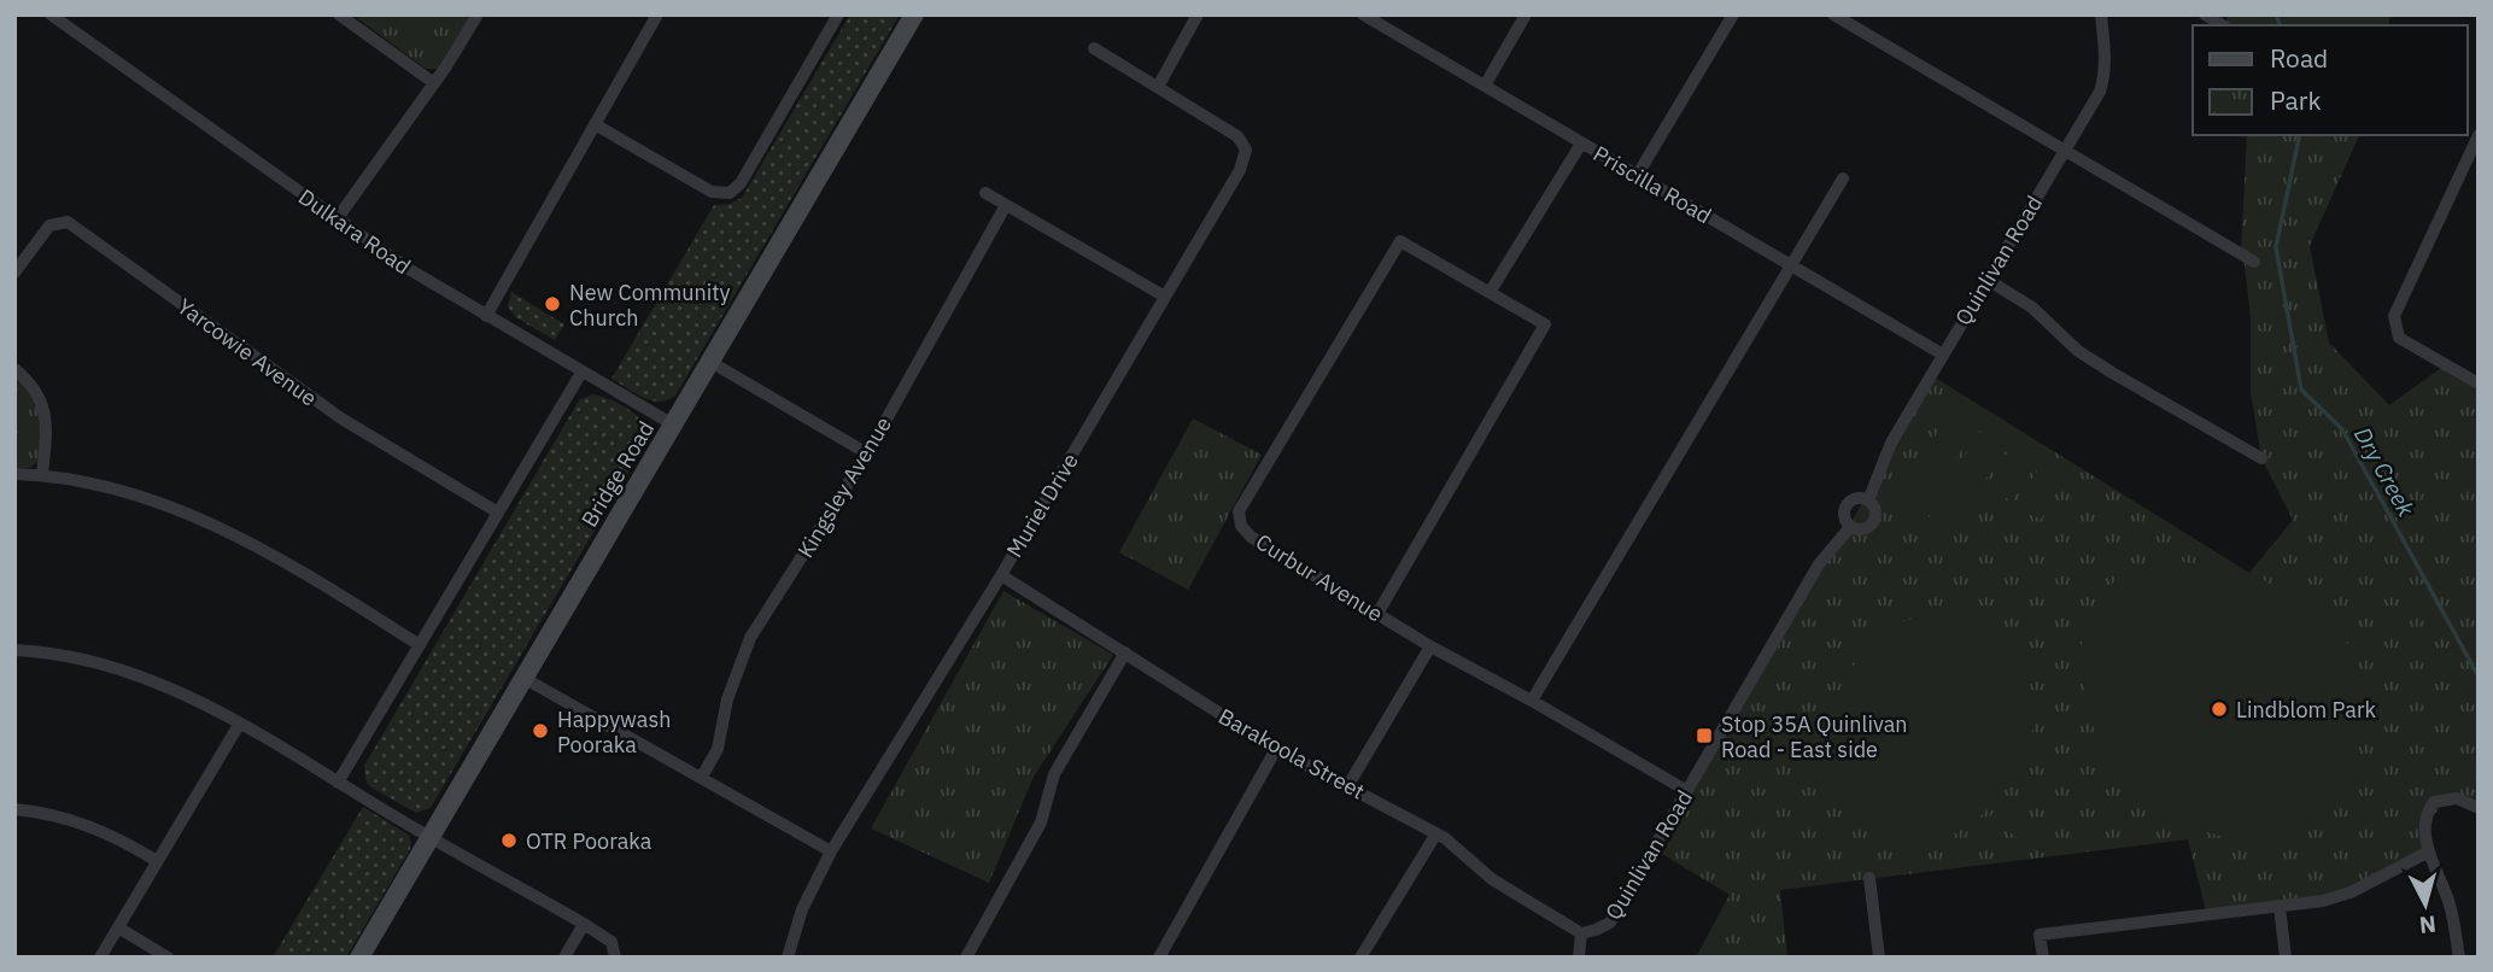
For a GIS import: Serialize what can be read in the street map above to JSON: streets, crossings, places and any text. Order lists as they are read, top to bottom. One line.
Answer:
{"streets":{"main road":["Bridge Road"],"street":["Priscilla Road","Dulkara Road","Quinlivan Road","Yarcowie Avenue","Kingsley Avenue","Muriel Drive","Curbur Avenue","Barakoola Street"]},"crossings":[["Priscilla Road","Quinlivan Road"],["Dulkara Road","Bridge Road"],["Quinlivan Road","Curbur Avenue"],["Quinlivan Road","Barakoola Street"],["Muriel Drive","Barakoola Street"]],"water":["Dry Creek"],"places":{"other":["New Community Church","Lindblom Park","Happywash Pooraka","OTR Pooraka"],"transit":["Stop 35A Quinlivan Road - East side"]},"legend":["Road","Park"],"north":"bottom"}
